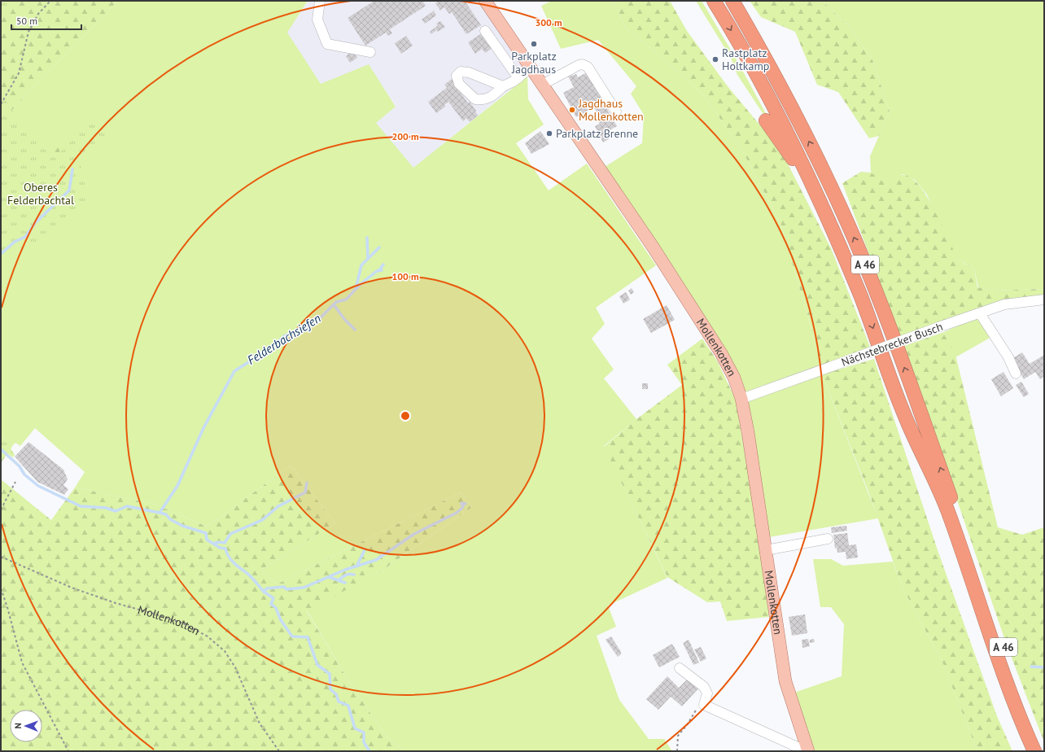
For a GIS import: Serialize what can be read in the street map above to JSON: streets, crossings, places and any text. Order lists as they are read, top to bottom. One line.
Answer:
{"streets":{"highway":["A 46"],"main road":["Mollenkotten"],"street":["Nächstebrecker Busch"]},"crossings":[["Nächstebrecker Busch","Mollenkotten"]],"water":["Felderbachsiefen"],"parks":["Oberes Felderbachtal"],"places":["Parkplatz Jagdhaus","Rastplatz Holtkamp","Jagdhaus Mollenkotten","Parkplatz Brenne"],"scale_bar":"50 m","north":"left","rings":["300 m","200 m","100 m"]}
